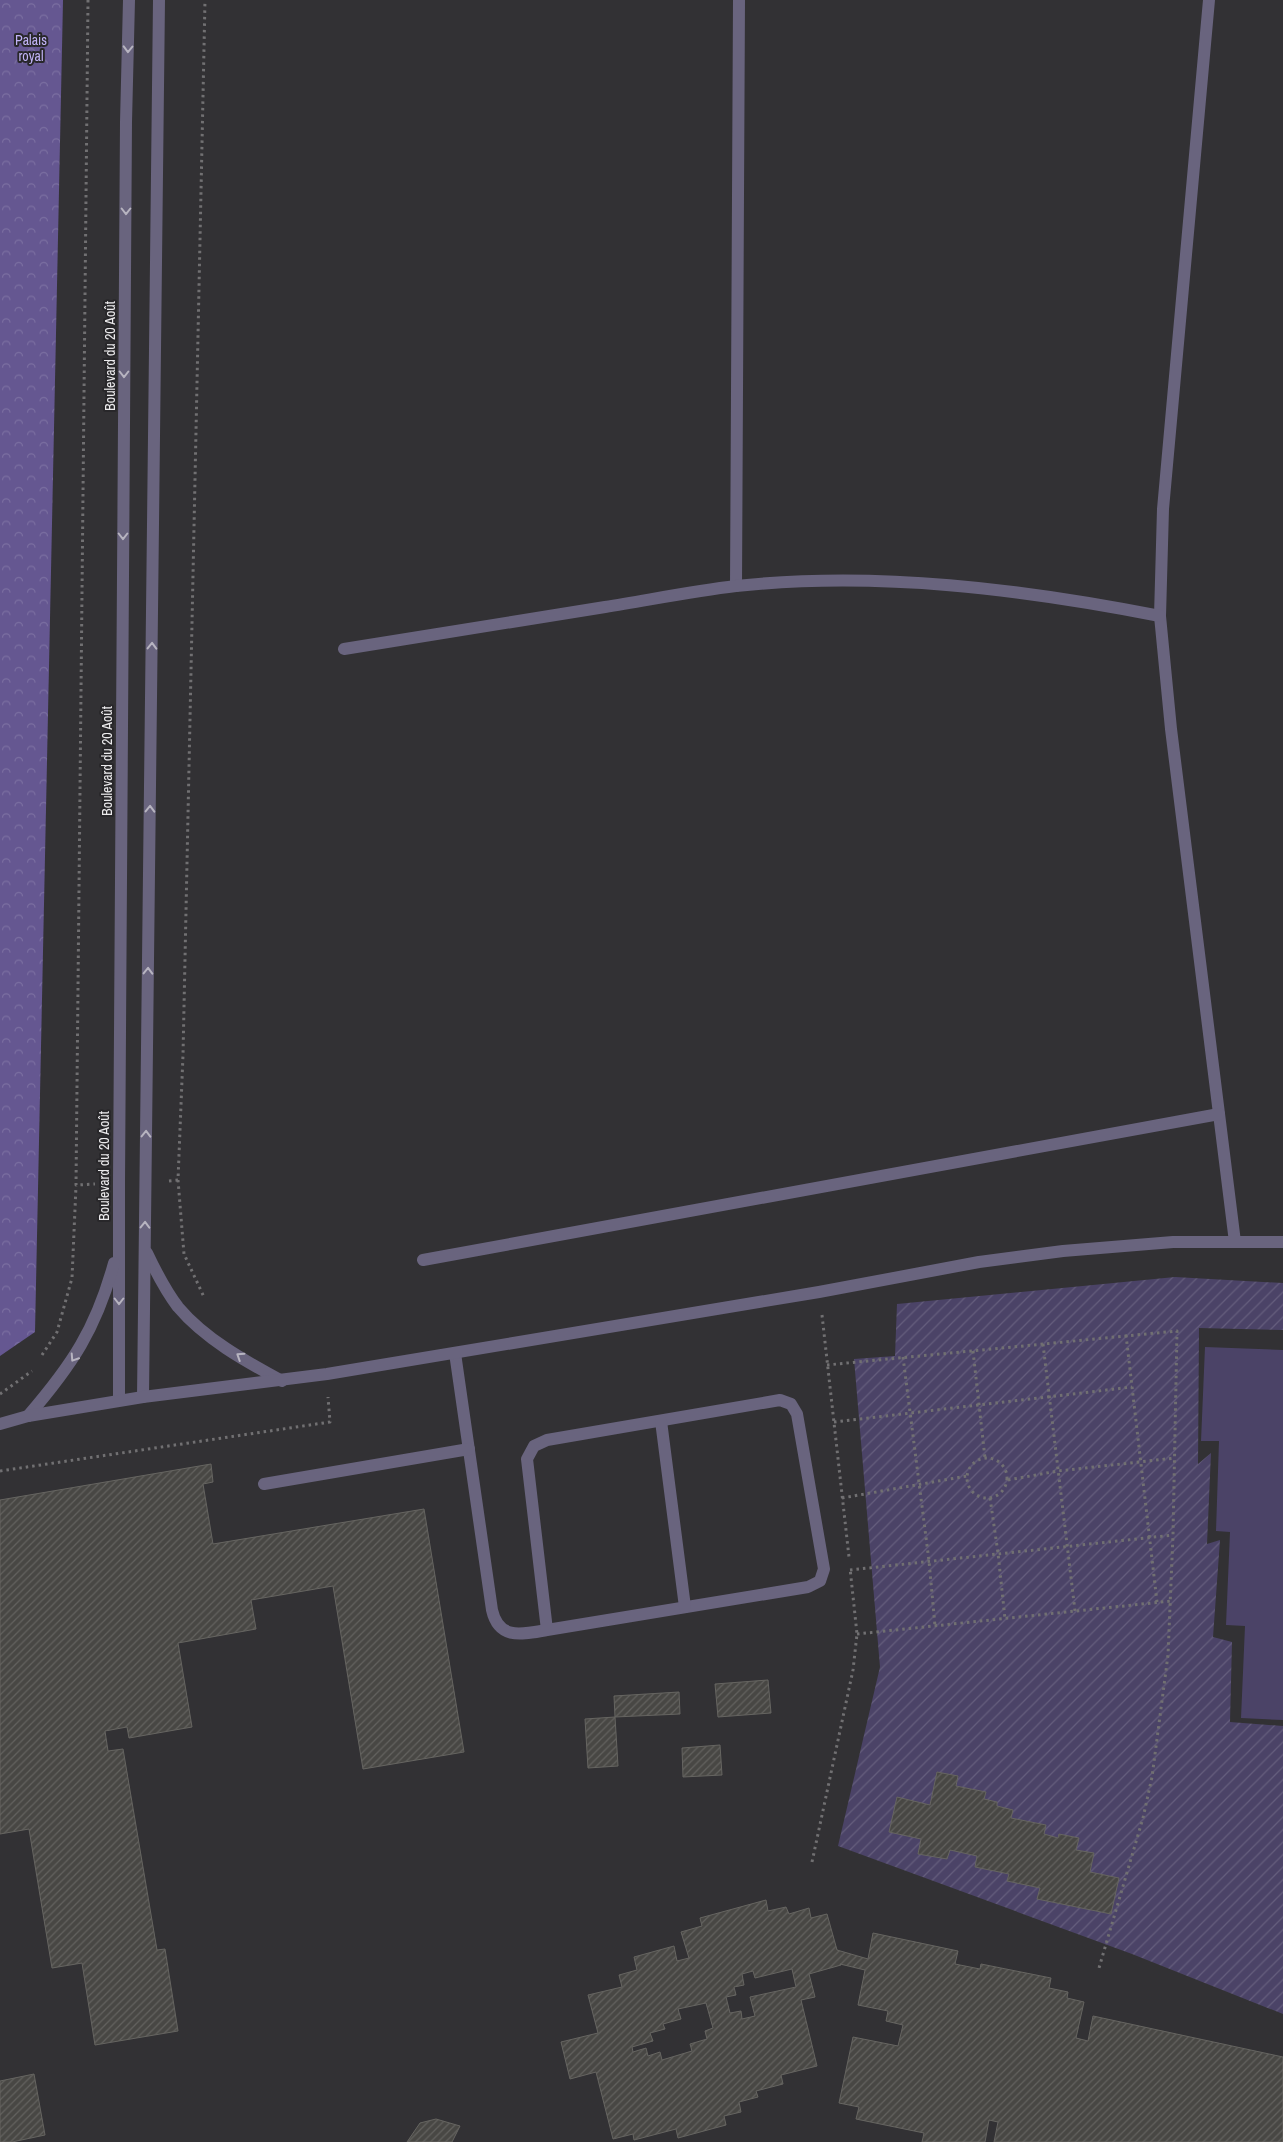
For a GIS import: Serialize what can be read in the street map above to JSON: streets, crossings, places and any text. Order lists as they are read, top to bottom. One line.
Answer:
{"streets":{"street":["Boulevard du 20 Août"]},"parks":["Palais royal"]}
